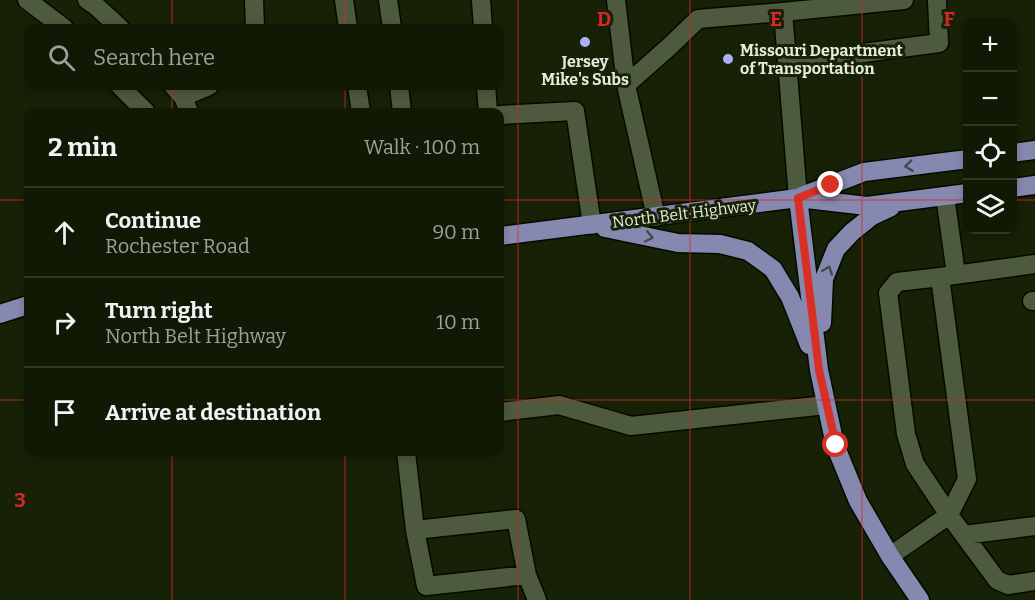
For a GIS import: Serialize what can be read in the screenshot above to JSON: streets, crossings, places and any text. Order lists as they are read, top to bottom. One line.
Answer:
{"streets":{"main road":["North Belt Highway"]},"places":["Jersey Mike's Subs","Missouri Department of Transportation"],"page":{"map_buttons":["+","−"],"search":"Search here","heading":["2 min","Walk · 100 m"],"list":[["Continue","Rochester Road","90 m"],["Turn right","North Belt Highway","10 m"],"Arrive at destination"]},"grid":{"columns":["D","E","F"],"rows":["3"]}}
